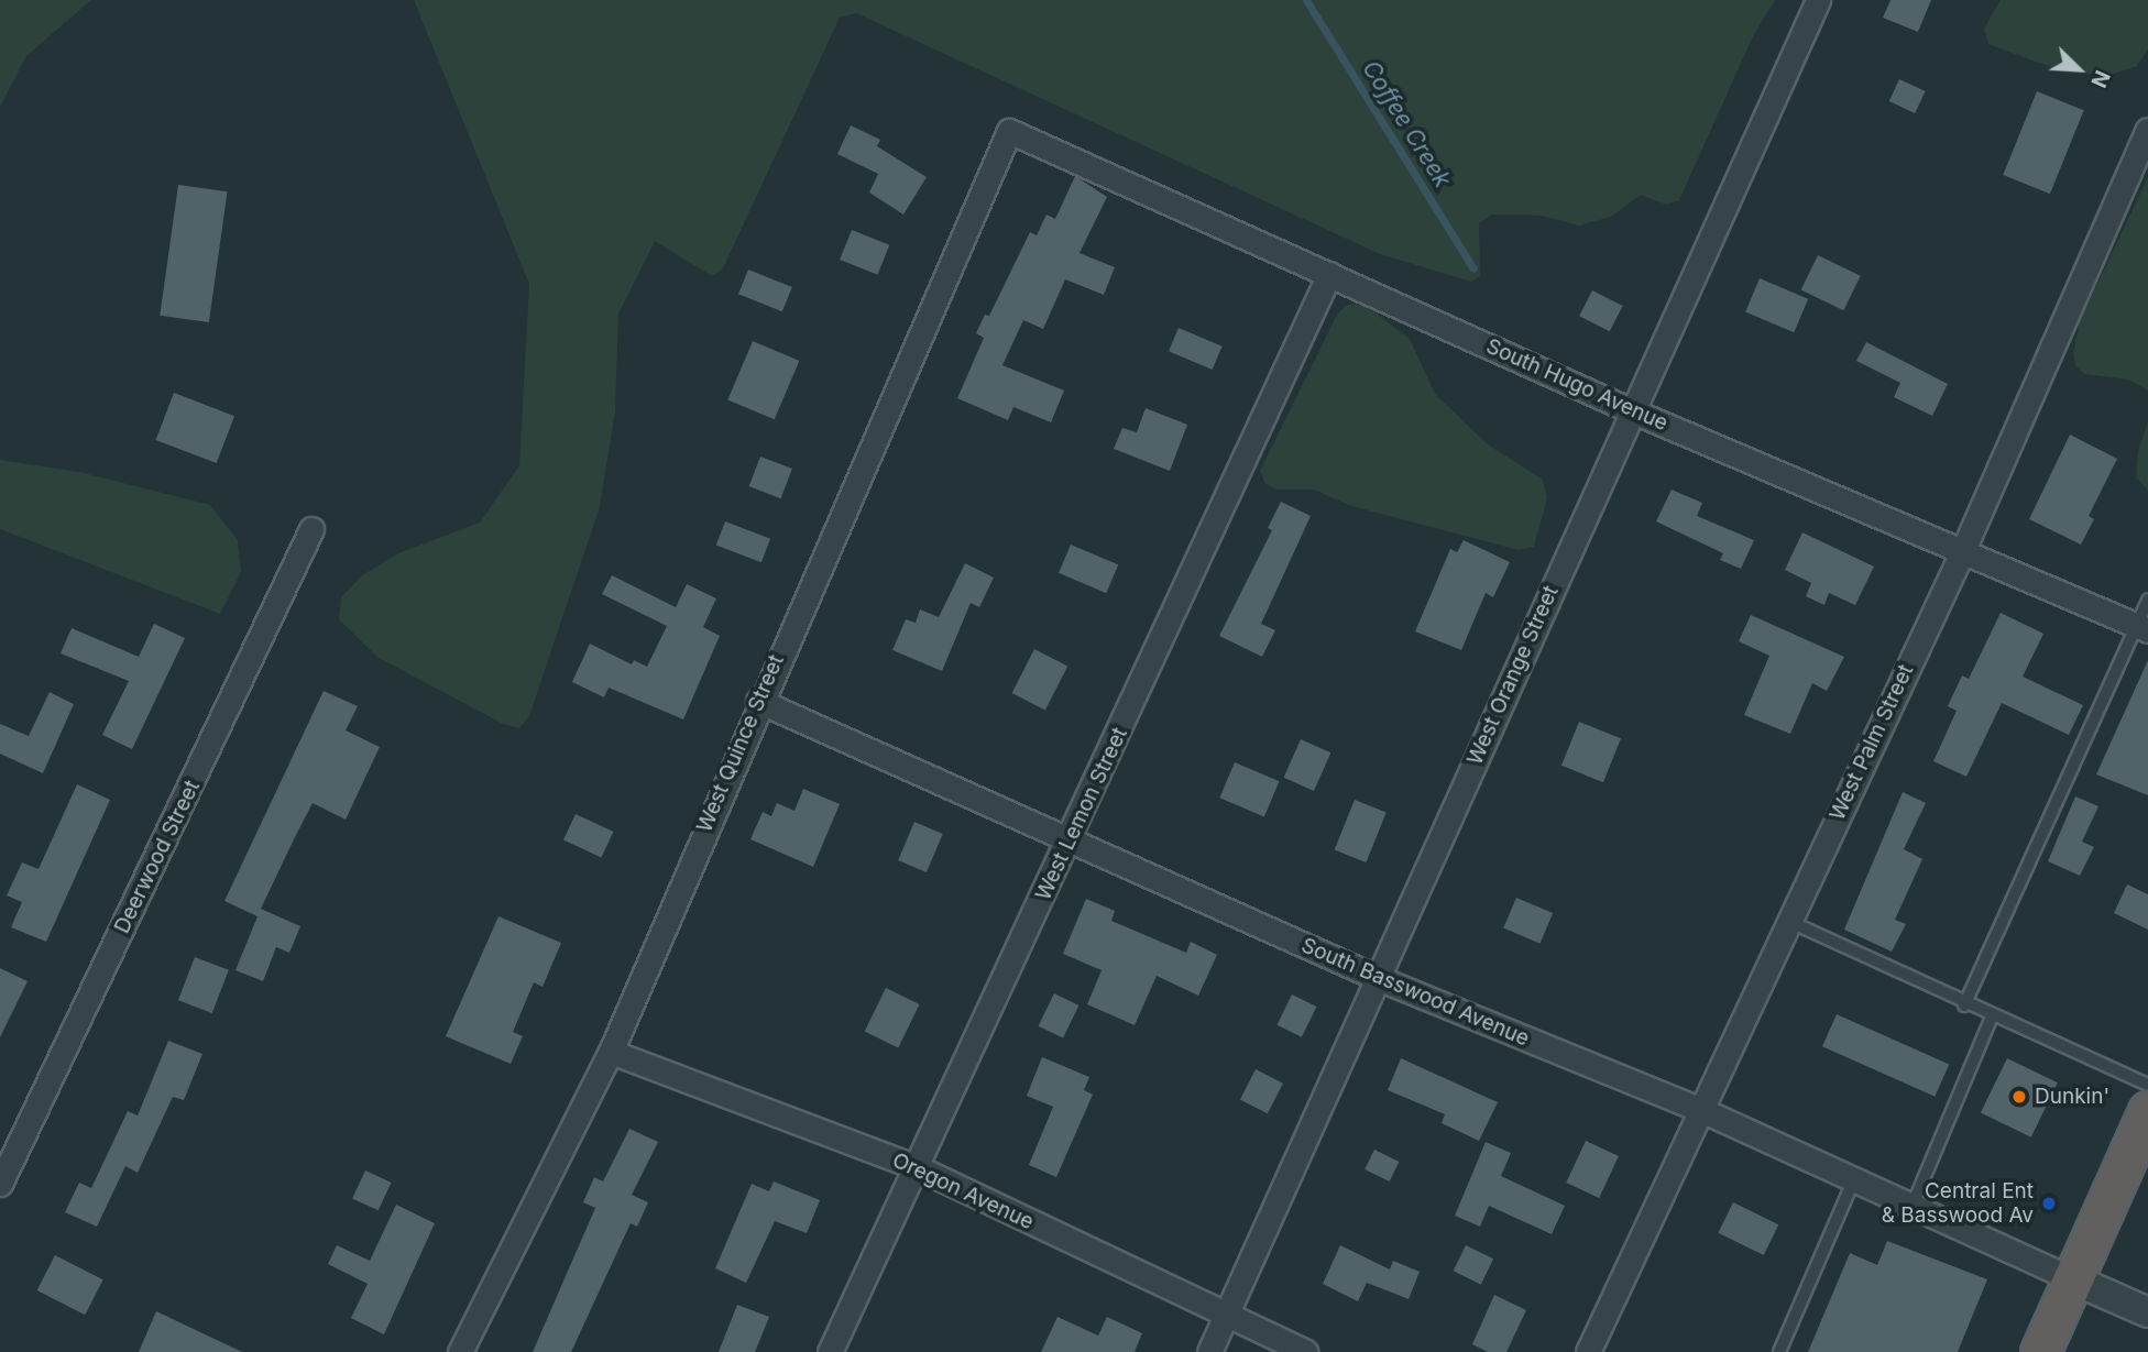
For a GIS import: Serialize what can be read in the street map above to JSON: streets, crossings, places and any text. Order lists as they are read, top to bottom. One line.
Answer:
{"streets":{"street":["South Hugo Avenue","West Orange Street","West Palm Street","West Quince Street","West Lemon Street","Deerwood Street","South Basswood Avenue","Oregon Avenue"]},"crossings":[["South Hugo Avenue","West Orange Street"],["South Hugo Avenue","West Palm Street"],["South Hugo Avenue","West Quince Street"],["South Hugo Avenue","West Lemon Street"],["West Orange Street","South Basswood Avenue"],["West Orange Street","Oregon Avenue"],["West Palm Street","South Basswood Avenue"],["West Quince Street","South Basswood Avenue"],["West Quince Street","Oregon Avenue"],["West Lemon Street","South Basswood Avenue"],["West Lemon Street","Oregon Avenue"]],"water":["Coffee Creek"],"places":["Dunkin'","Central Ent & Basswood Av"],"north":"bottom right"}
